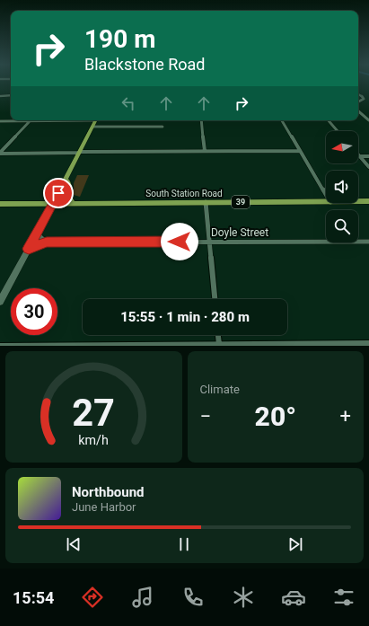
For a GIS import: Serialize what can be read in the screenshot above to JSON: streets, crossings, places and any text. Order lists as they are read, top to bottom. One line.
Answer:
{"streets":{"main road":["South Station Road","39"],"street":["Doyle Street"]},"north":"left","page":{"turn":["190 m","Blackstone Road"],"limit":"30","trip":"15:55 · 1 min · 280 m","tile":"Climate","heat":["−","20°","+"],"song":["Northbound","June Harbor"],"tabs":"15:54","gauge":["27","km/h"]}}
